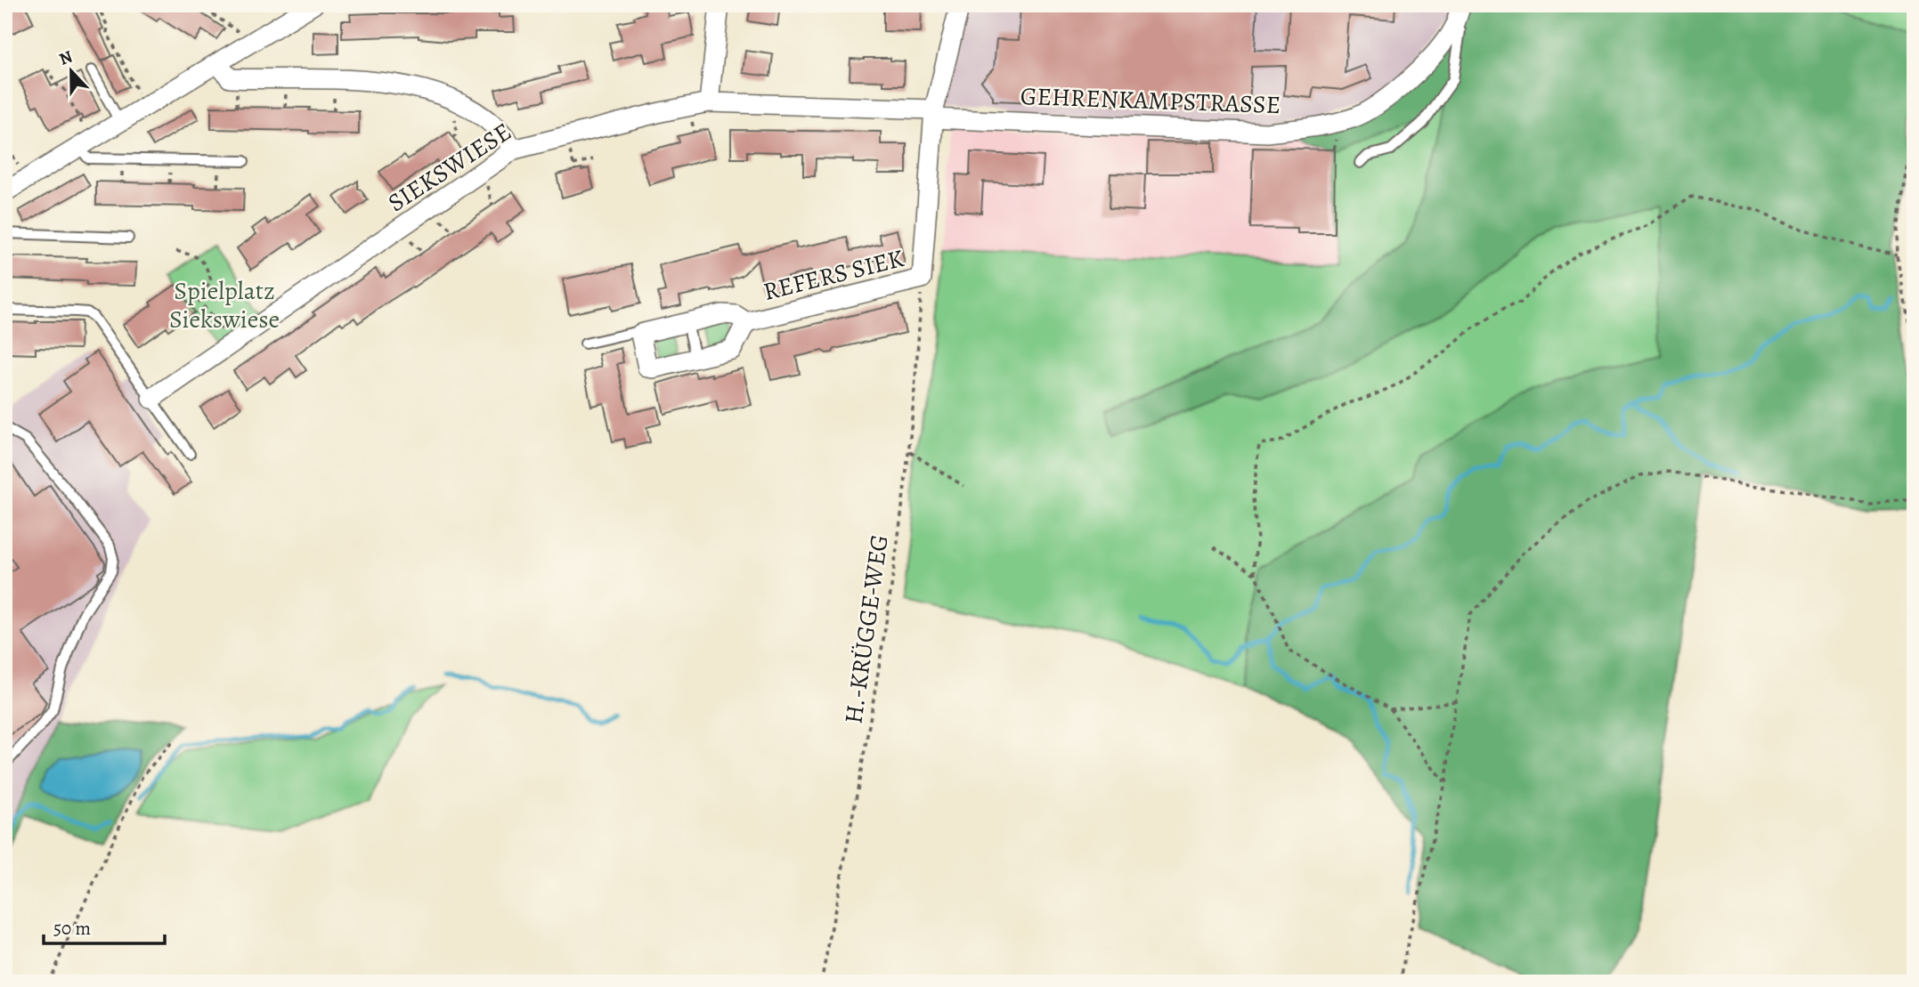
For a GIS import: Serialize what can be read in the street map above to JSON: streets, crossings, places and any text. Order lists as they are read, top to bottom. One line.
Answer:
{"streets":{"street":["GEHRENKAMPSTRASSE","SIEKSWIESE","REFERS SIEK"],"path":["H.-KRÜGGE-WEG"]},"crossings":[["GEHRENKAMPSTRASSE","SIEKSWIESE"],["GEHRENKAMPSTRASSE","REFERS SIEK"],["SIEKSWIESE","REFERS SIEK"],["REFERS SIEK","H.-KRÜGGE-WEG"]],"parks":["Spielplatz Siekswiese"],"scale_bar":"50 m","north":"top"}
